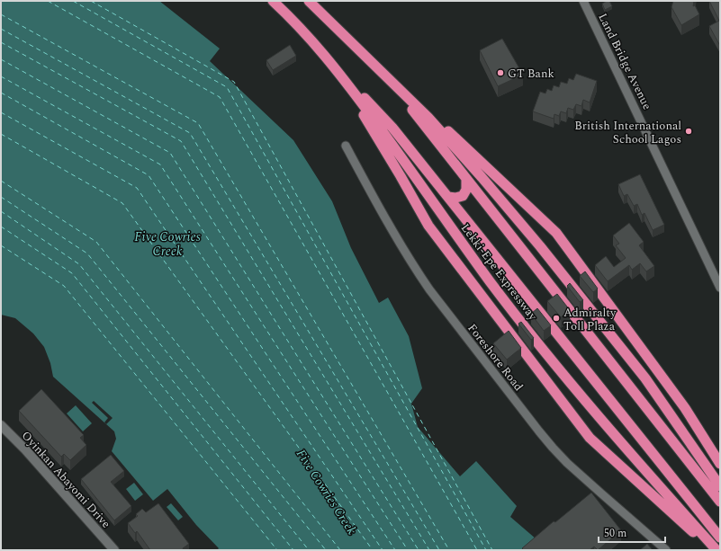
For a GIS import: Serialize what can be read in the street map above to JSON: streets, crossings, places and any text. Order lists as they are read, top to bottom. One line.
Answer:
{"streets":{"highway":["Lekki-Epe Expressway"],"street":["Land Bridge Avenue","Foreshore Road","Oyinkan Abayomi Drive"]},"water":["Five Cowries Creek"],"places":["GT Bank","British International School Lagos","Admiralty Toll Plaza"],"scale_bar":"50 m"}
